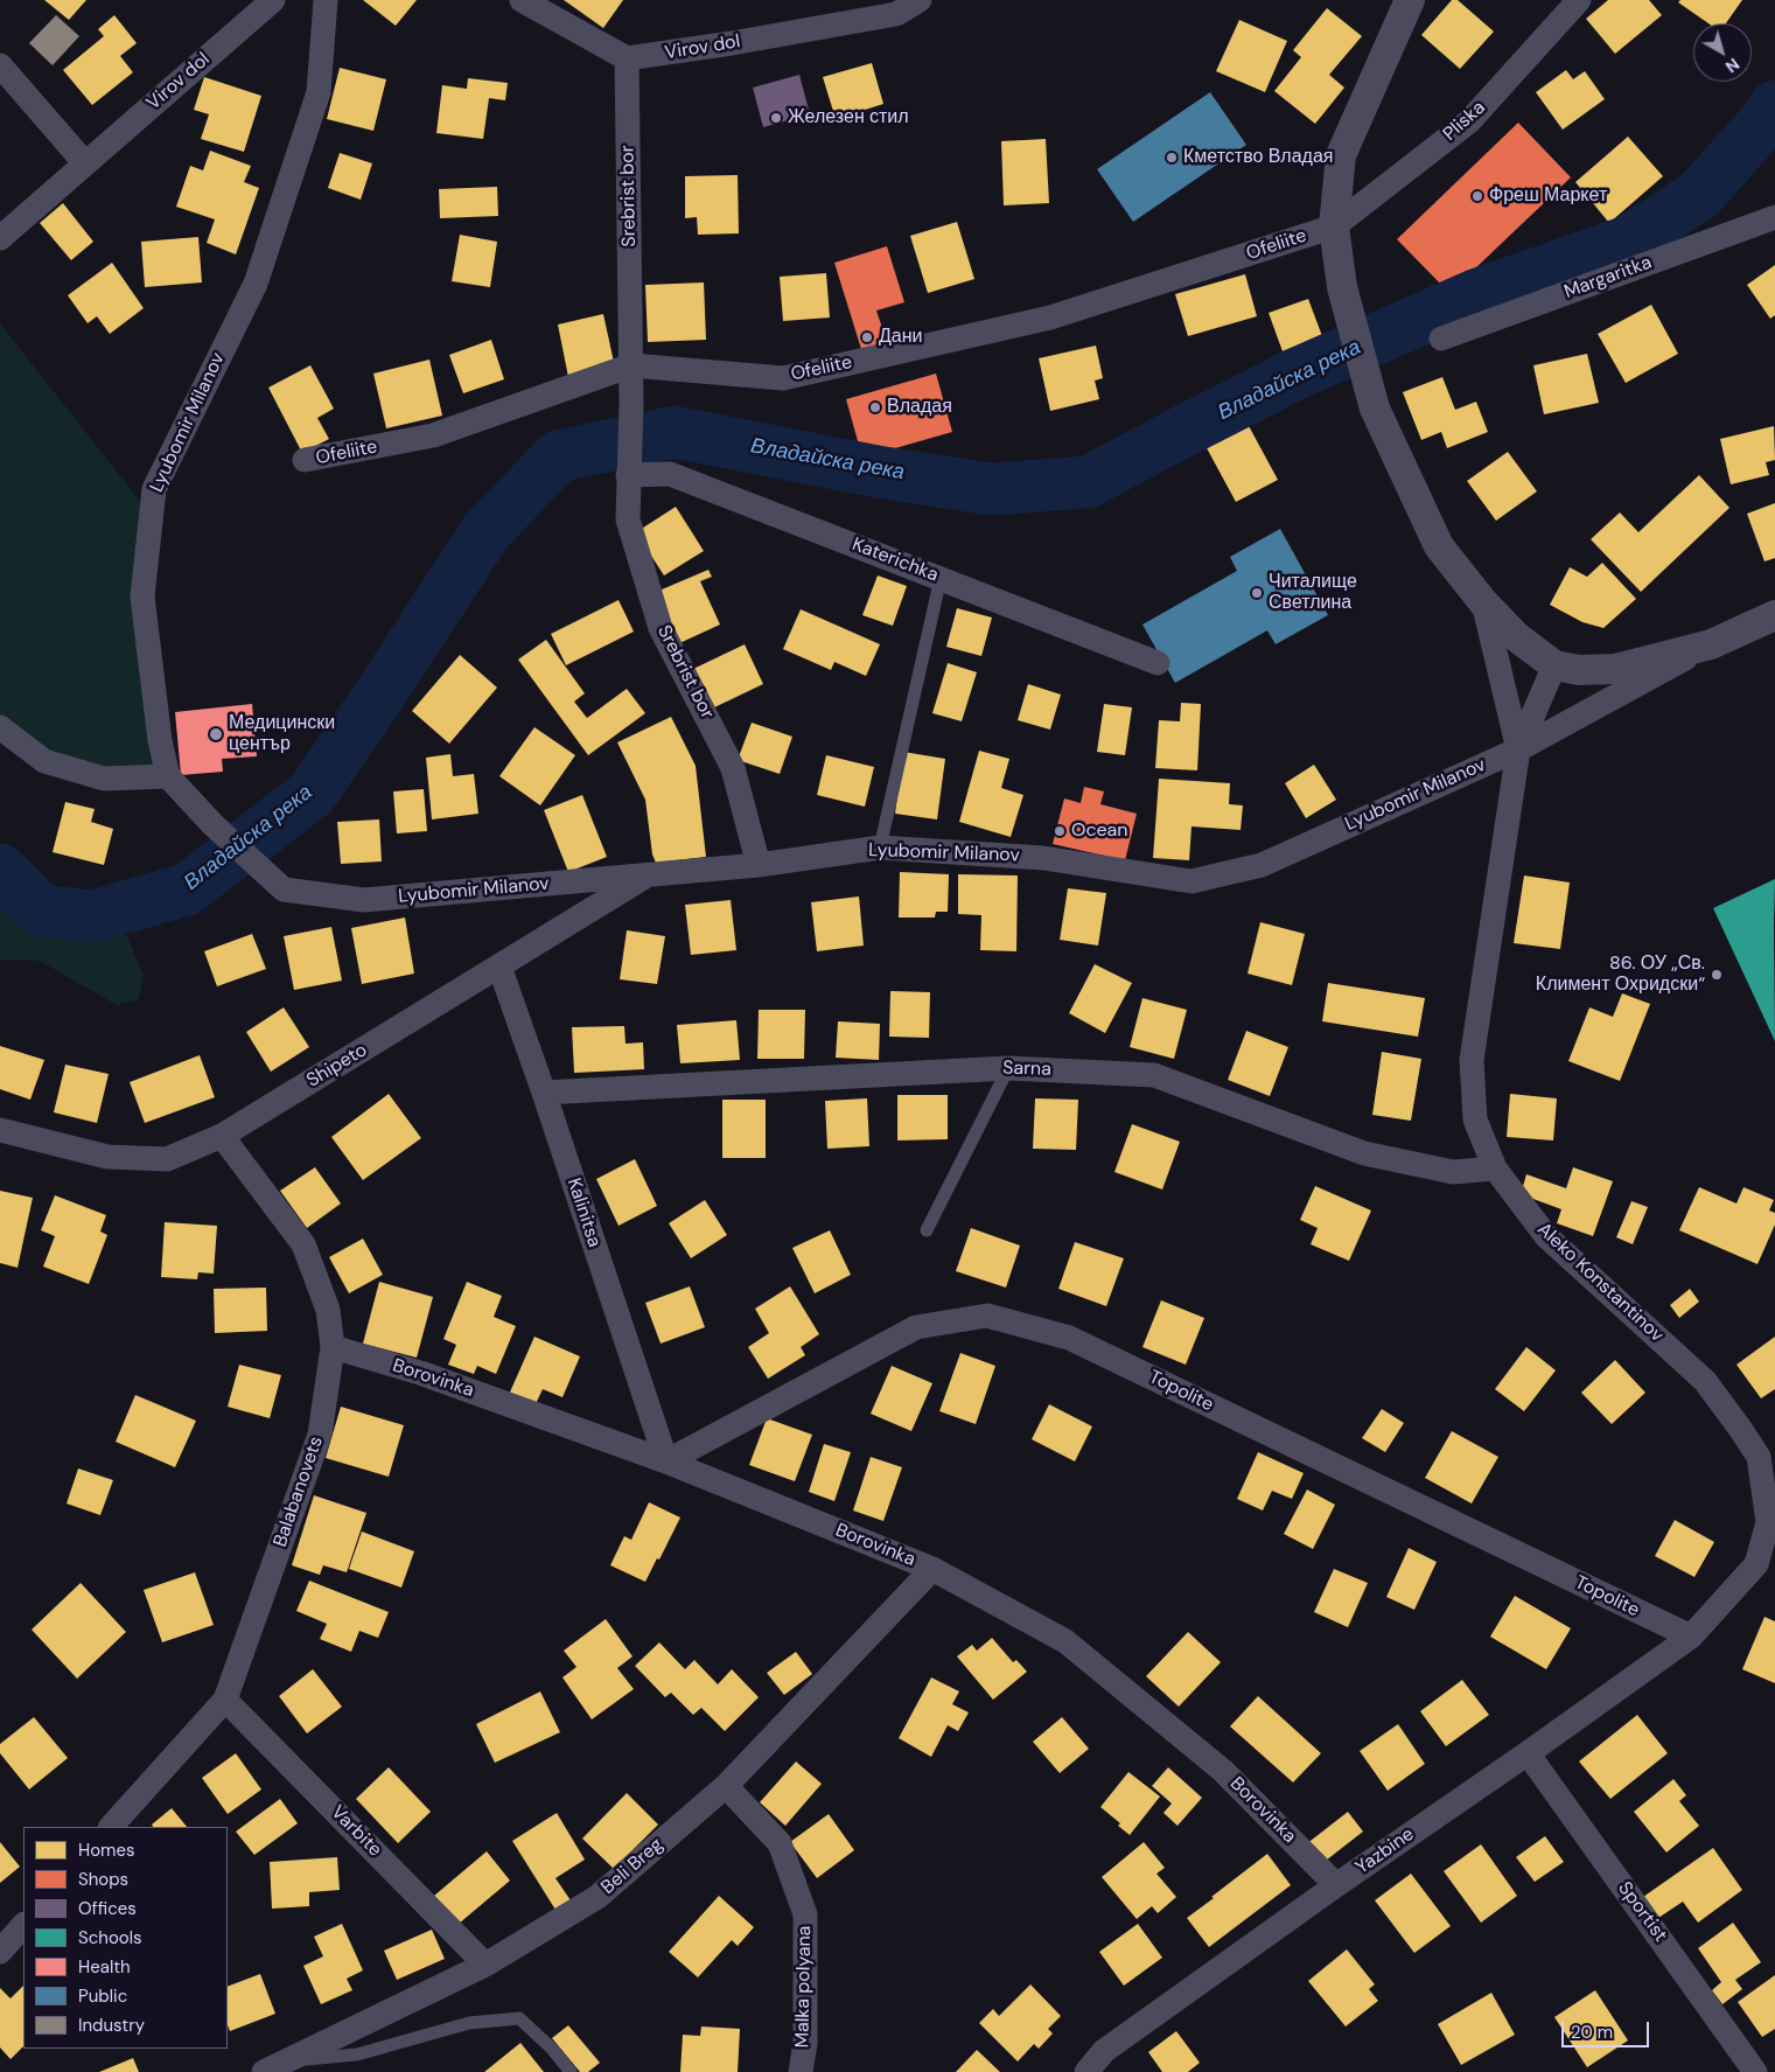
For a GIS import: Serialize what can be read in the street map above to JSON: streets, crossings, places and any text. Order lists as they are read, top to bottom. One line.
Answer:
{"streets":{"street":["Virov dol","Pliska","Srebrist bor","Ofeliite","Margaritka","Lyubomir Milanov","Katerichka","Shipeto","Sarna","Kalinitsa","Aleko Konstantinov","Borovinka","Topolite","Balabanovets","Varbite","Yazbine","Beli Breg","Sportist","Malka polyana"]},"crossings":[["Virov dol","Srebrist bor"],["Pliska","Ofeliite"],["Srebrist bor","Ofeliite"],["Srebrist bor","Lyubomir Milanov"],["Srebrist bor","Katerichka"],["Lyubomir Milanov","Shipeto"],["Lyubomir Milanov","Aleko Konstantinov"],["Shipeto","Kalinitsa"],["Shipeto","Balabanovets"],["Sarna","Kalinitsa"],["Sarna","Aleko Konstantinov"],["Kalinitsa","Borovinka"],["Kalinitsa","Topolite"],["Aleko Konstantinov","Topolite"],["Aleko Konstantinov","Yazbine"],["Borovinka","Topolite"],["Borovinka","Balabanovets"],["Borovinka","Yazbine"],["Borovinka","Beli Breg"],["Topolite","Yazbine"],["Balabanovets","Varbite"],["Varbite","Beli Breg"],["Yazbine","Sportist"],["Beli Breg","Malka polyana"]],"water":["Владайска река"],"places":["Железен стил","Кметство Владая","Фреш Маркет","Дани","Владая","Читалище Светлина","Медицински център","Ocean","86. ОУ „Св. Климент Охридски“"],"legend":["Homes","Shops","Offices","Schools","Health","Public","Industry"],"scale_bar":"20 m","north":"bottom right"}
